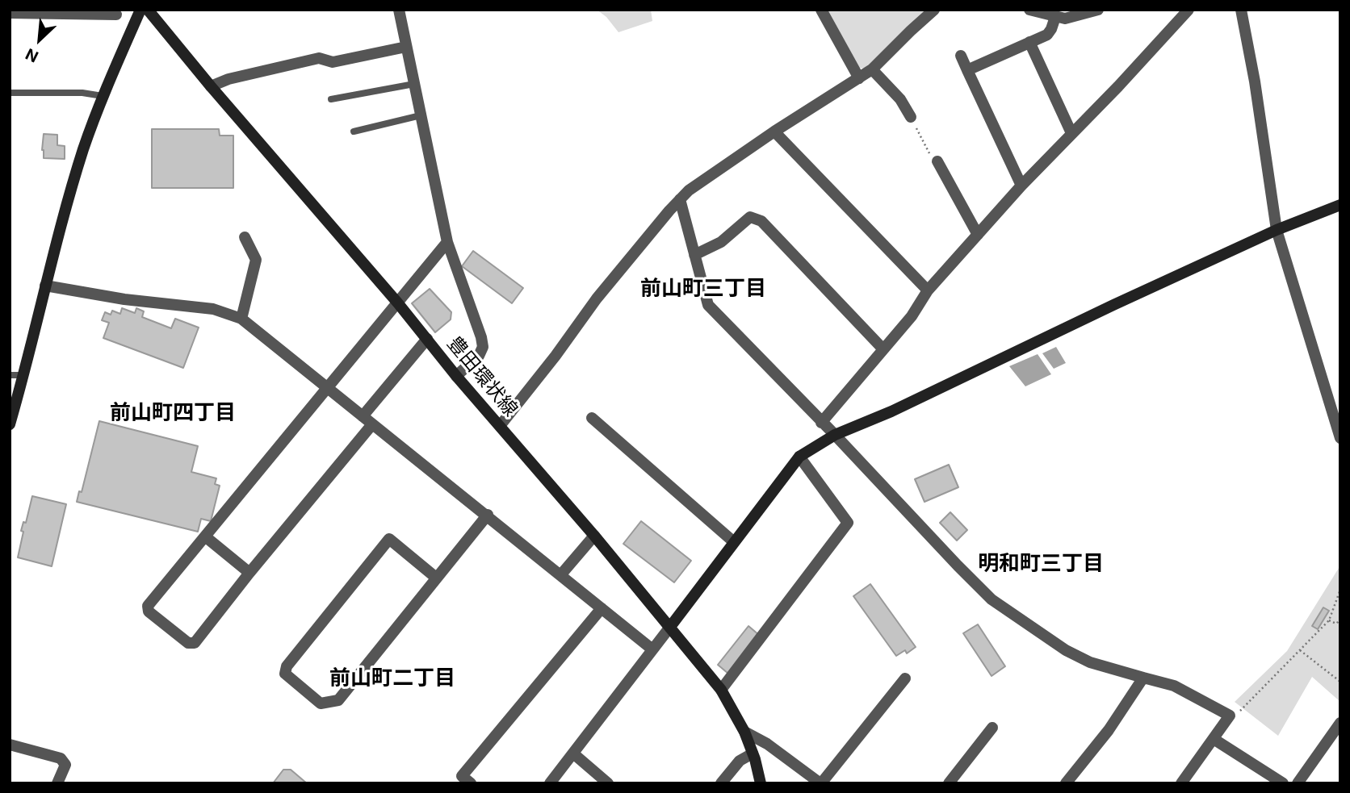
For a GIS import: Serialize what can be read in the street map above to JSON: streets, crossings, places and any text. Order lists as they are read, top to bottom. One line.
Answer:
{"streets":{"street":["豊田環状線"]},"districts":["前山町三丁目","前山町四丁目","明和町三丁目","前山町二丁目"],"north":"bottom left"}
